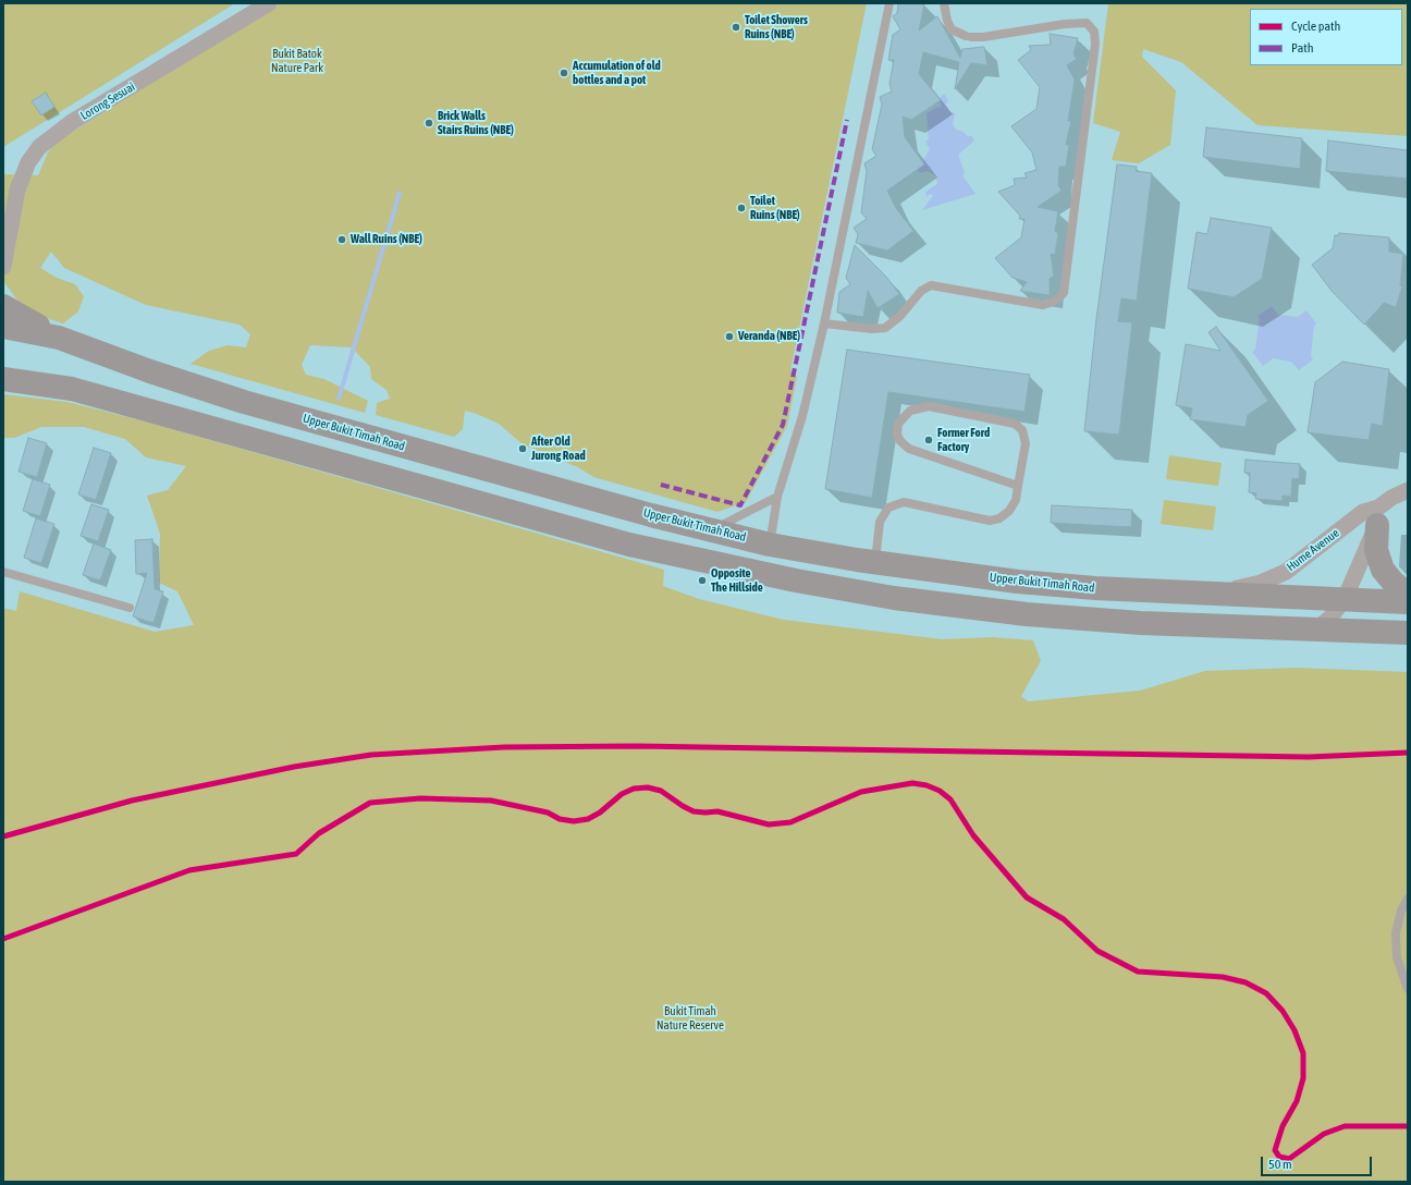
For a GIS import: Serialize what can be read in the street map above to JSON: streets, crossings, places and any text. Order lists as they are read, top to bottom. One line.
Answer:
{"streets":{"highway":["Upper Bukit Timah Road"],"street":["Lorong Sesuai","Hume Avenue"]},"crossings":[["Upper Bukit Timah Road","Hume Avenue"]],"parks":["Bukit Batok Nature Park","Bukit Timah Nature Reserve"],"places":["Toilet Showers Ruins (NBE)","Accumulation of old bottles and a pot","Brick Walls Stairs Ruins (NBE)","Toilet Ruins (NBE)","Wall Ruins (NBE)","Veranda (NBE)","Former Ford Factory","After Old Jurong Road","Opposite The Hillside"],"legend":["Cycle path","Path"],"scale_bar":"50 m"}
